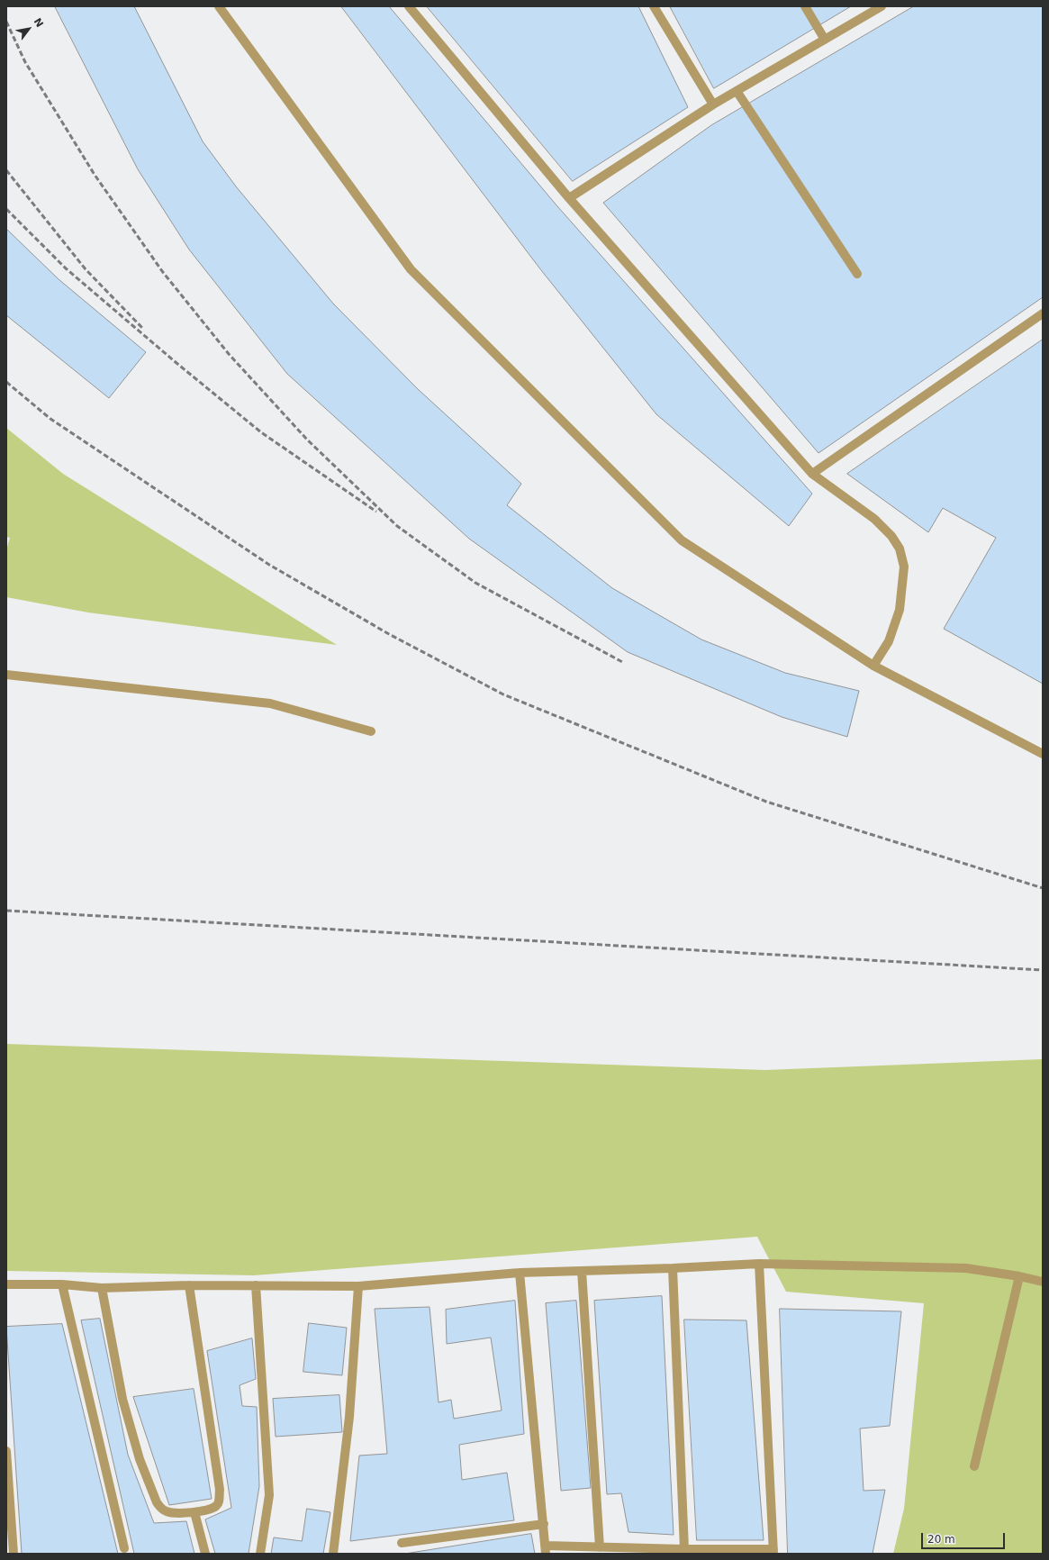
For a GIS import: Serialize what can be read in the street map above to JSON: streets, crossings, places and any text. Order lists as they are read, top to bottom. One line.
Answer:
{"scale_bar":"20 m","north":"top right"}
